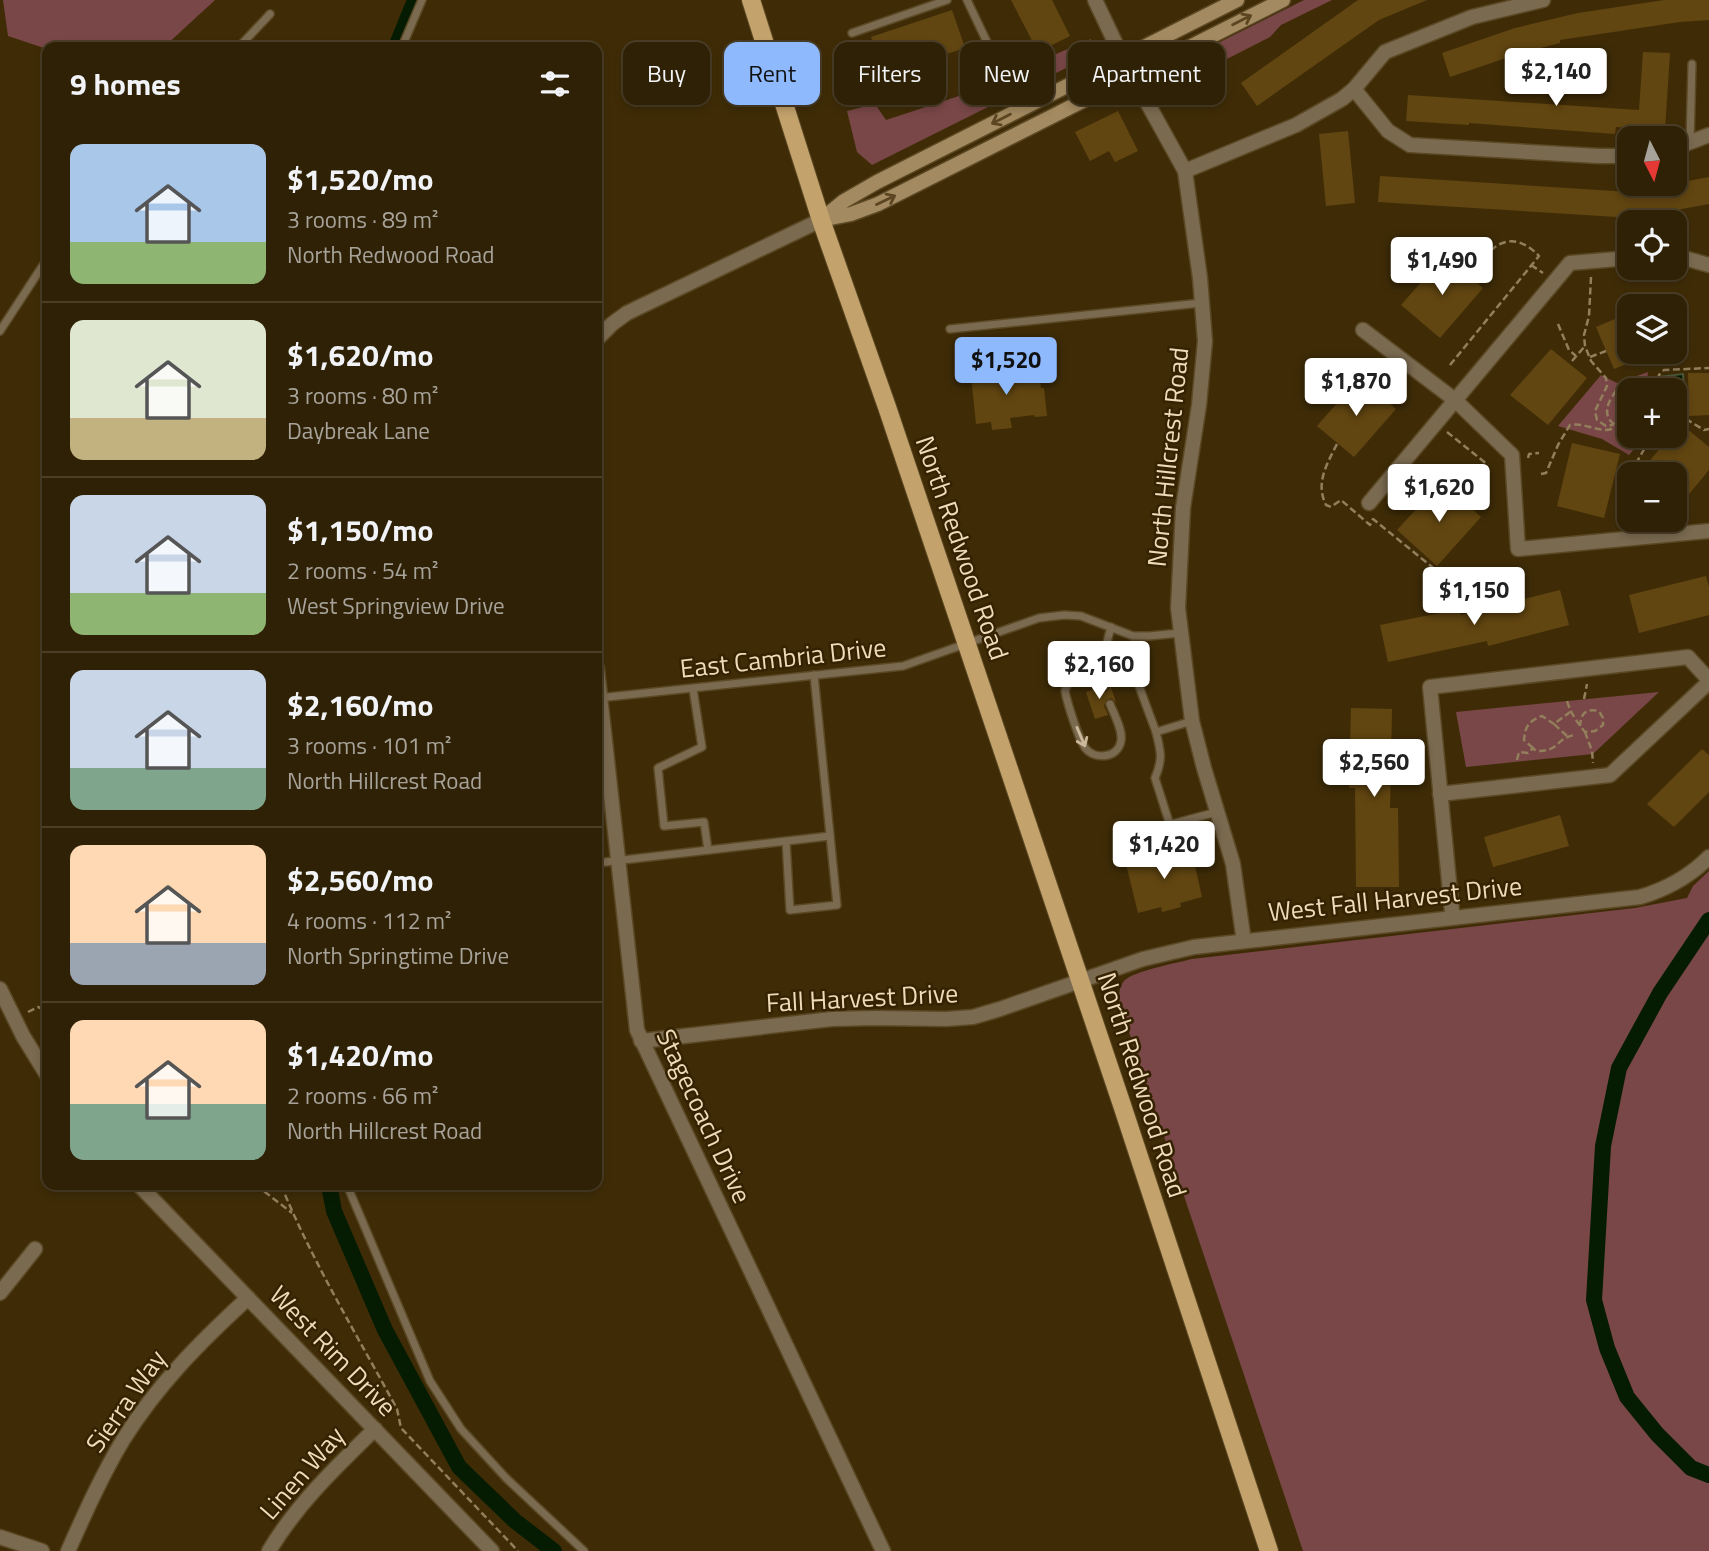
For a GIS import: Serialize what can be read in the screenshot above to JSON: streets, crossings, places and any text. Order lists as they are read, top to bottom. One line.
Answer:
{"streets":{"main road":["North Redwood Road"],"street":["North Hillcrest Road","West Fall Harvest Drive","Fall Harvest Drive","Stagecoach Drive","West Rim Drive","Sierra Way","Linen Way"],"lane":["East Cambria Drive"]},"crossings":[["North Hillcrest Road","East Cambria Drive"],["North Redwood Road","East Cambria Drive"],["North Redwood Road","West Fall Harvest Drive"],["North Redwood Road","Fall Harvest Drive"],["West Fall Harvest Drive","Fall Harvest Drive"],["Fall Harvest Drive","Stagecoach Drive"],["West Rim Drive","Sierra Way"],["West Rim Drive","Linen Way"]],"north":"bottom","page":{"chip":["Buy","Rent","Filters","New","Apartment"],"heading":"9 homes","price":["$2,140","$1,490","$1,520","$1,870","$1,620","$1,150","$2,160","$2,560","$1,420"],"map_buttons":["+","−"],"list":[{"name":"$1,520/mo","note":"3 rooms · 89 m² · North Redwood Road"},{"name":"$1,620/mo","note":"3 rooms · 80 m² · Daybreak Lane"},{"name":"$1,150/mo","note":"2 rooms · 54 m² · West Springview Drive"},{"name":"$2,160/mo","note":"3 rooms · 101 m² · North Hillcrest Road"},{"name":"$2,560/mo","note":"4 rooms · 112 m² · North Springtime Drive"},{"name":"$1,420/mo","note":"2 rooms · 66 m² · North Hillcrest Road"}]}}
